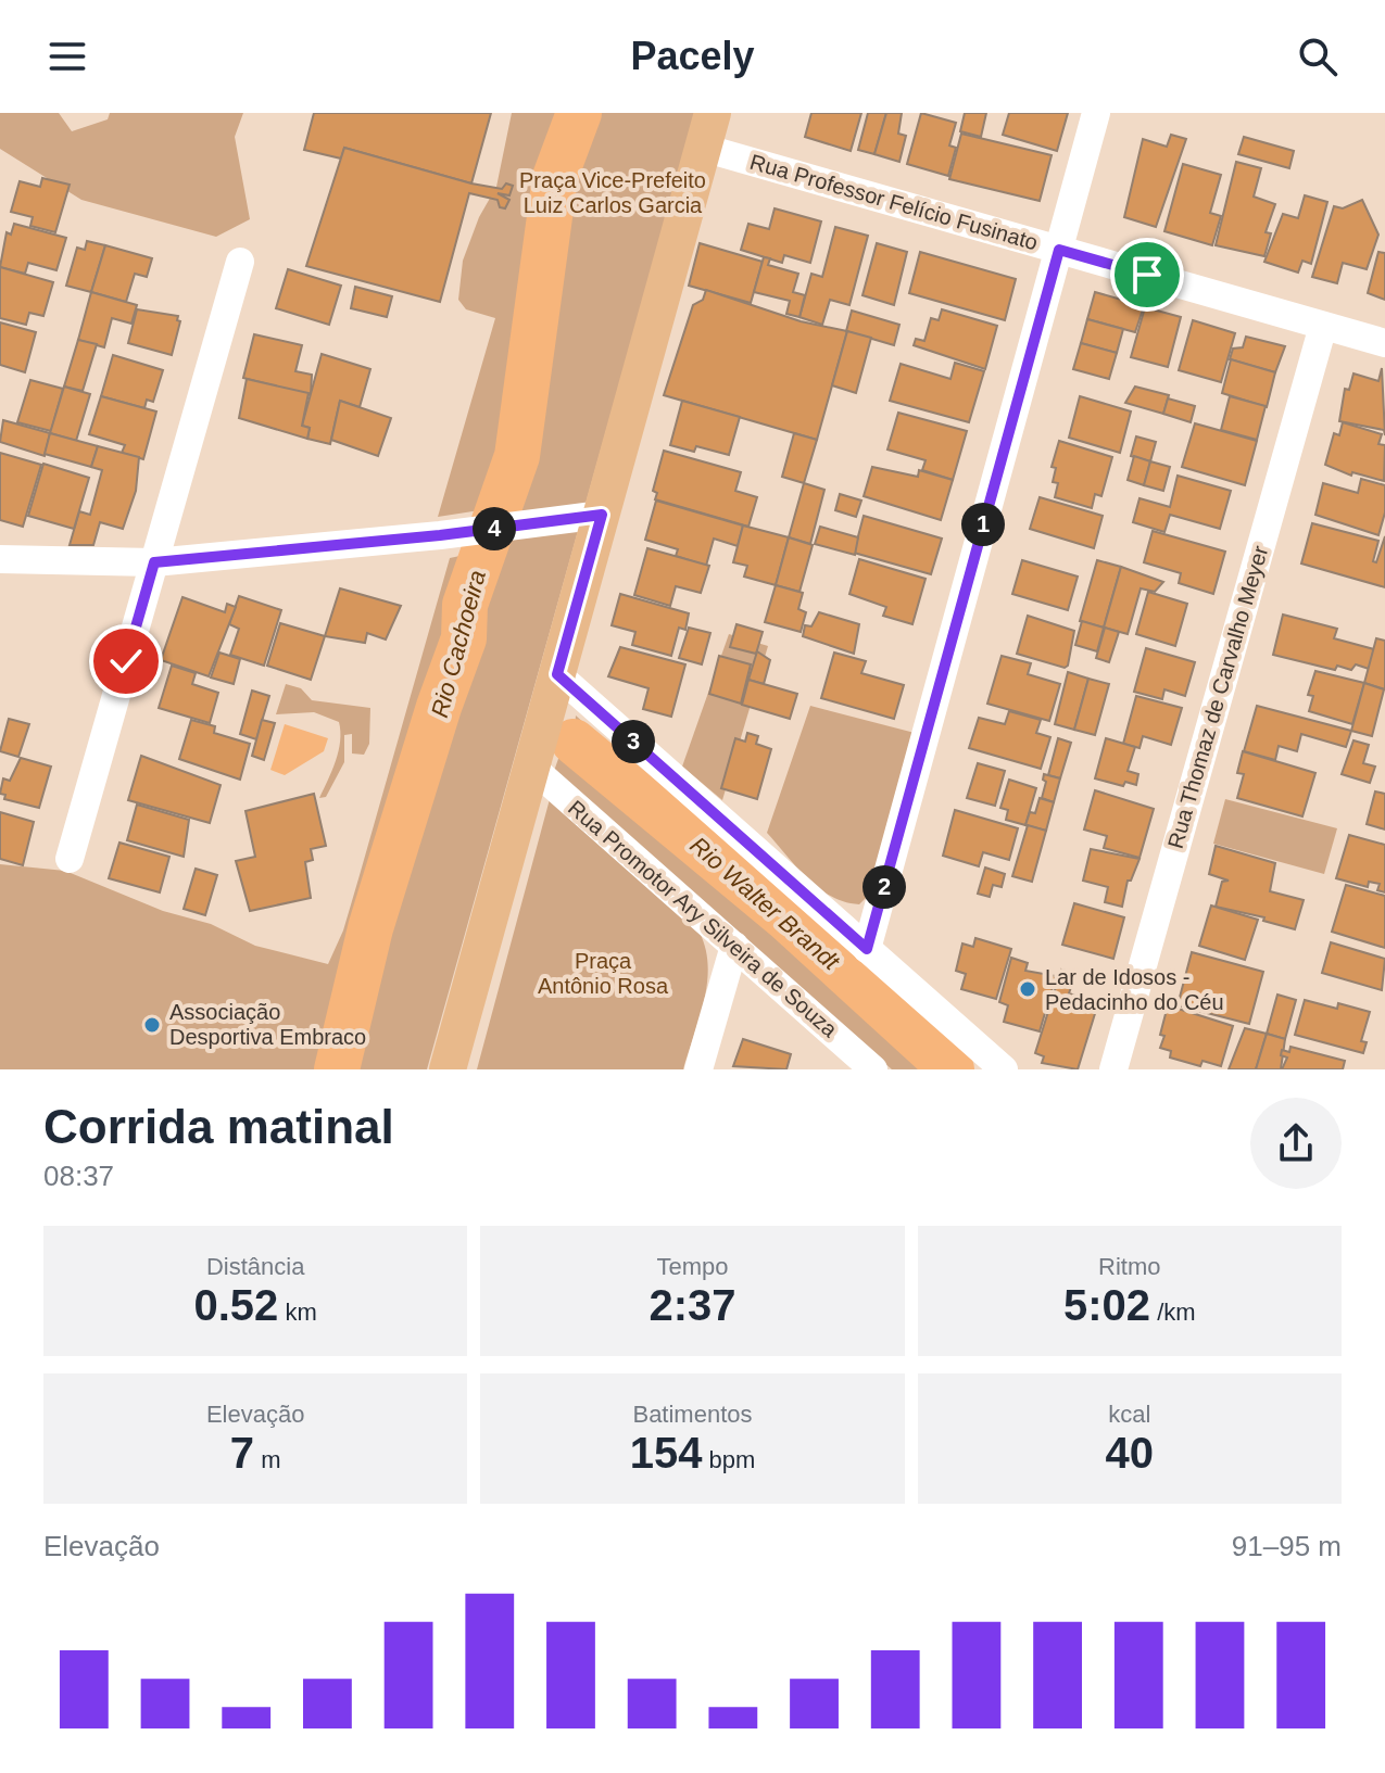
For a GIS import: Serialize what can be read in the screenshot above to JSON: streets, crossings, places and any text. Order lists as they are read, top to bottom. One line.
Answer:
{"streets":{"street":["Rua Professor Felício Fusinato","Rua Thomaz de Carvalho Meyer","Rua Promotor Ary Silveira de Souza"]},"crossings":[["Rua Professor Felício Fusinato","Rua Thomaz de Carvalho Meyer"]],"water":["Rio Cachoeira","Rio Walter Brandt"],"parks":["Praça Vice-Prefeito Luiz Carlos Garcia","Praça Antônio Rosa"],"places":["Lar de Idosos - Pedacinho do Céu","Associação Desportiva Embraco"],"page":{"header":"Pacely","pins":["1","4","3","2"],"heading":["Corrida matinal","08:37"],"stats":[["Distância","0.52 km"],["Tempo","2:37"],["Ritmo","5:02 /km"],["Elevação","7 m"],["Batimentos","154 bpm"],["kcal","40"]],"chart":["Elevação","91–95 m"]}}
